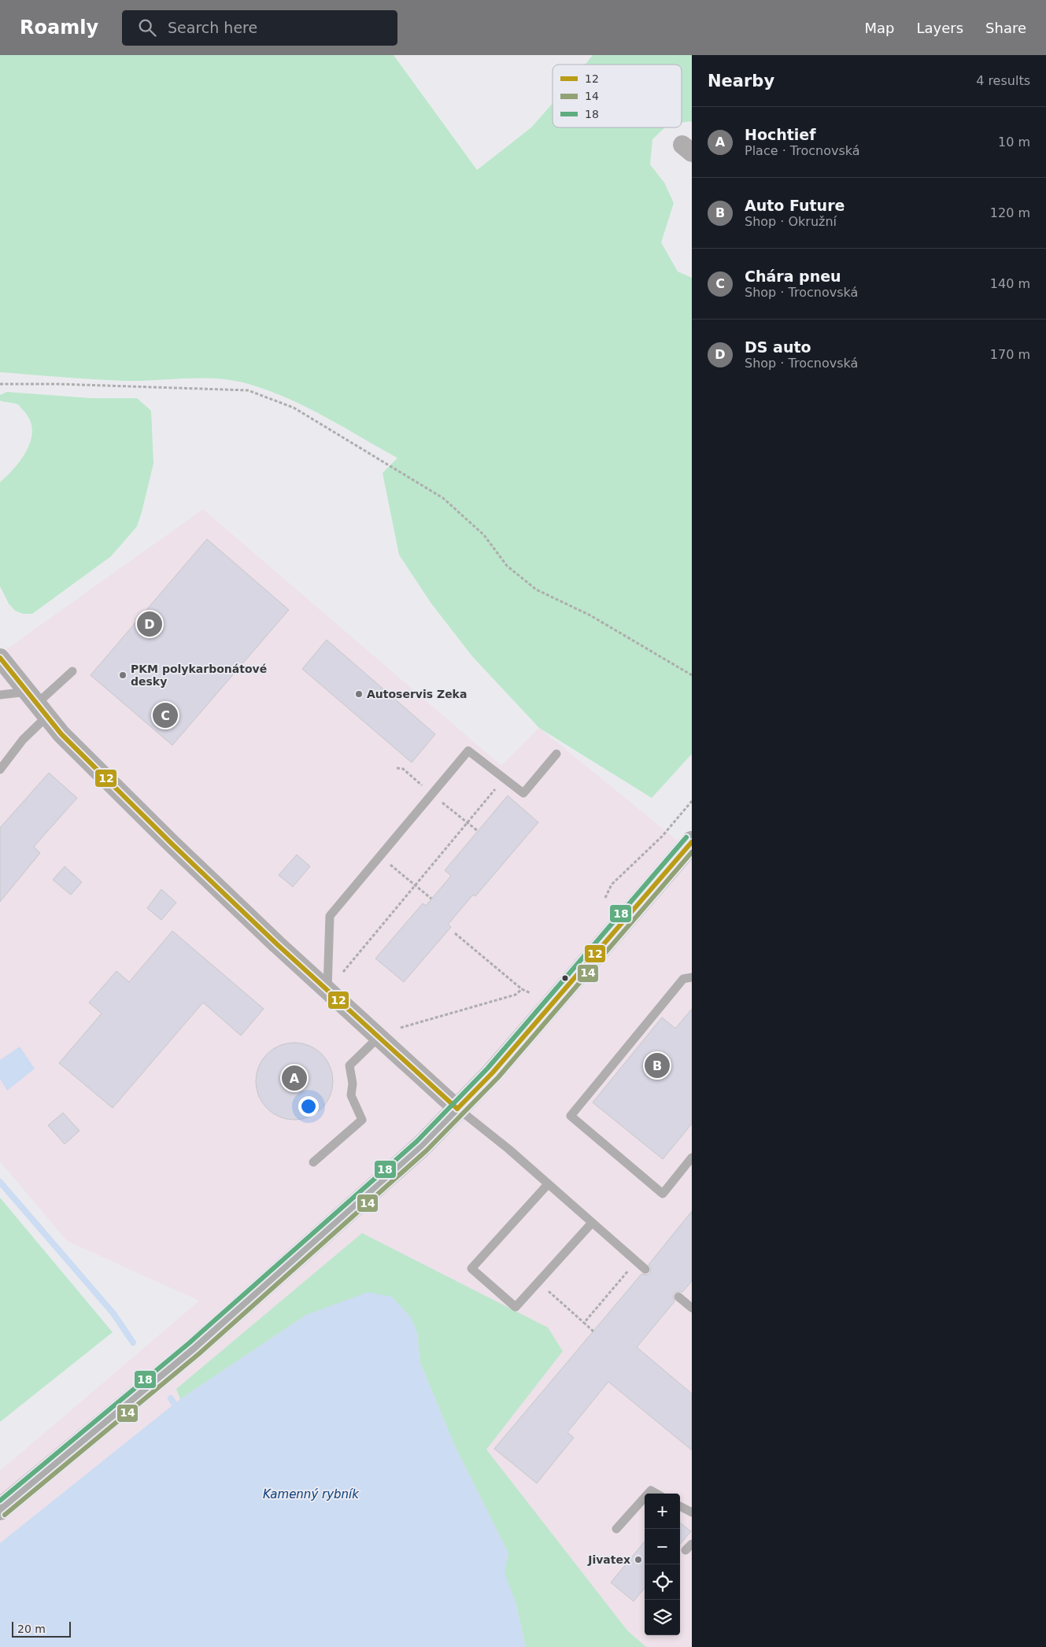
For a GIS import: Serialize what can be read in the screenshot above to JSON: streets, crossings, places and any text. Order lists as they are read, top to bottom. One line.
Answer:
{"water":["Kamenný rybník"],"places":["PKM polykarbonátové desky","Autoservis Zeka","Jivatex"],"lines":["transit line 12","transit line 18","transit line 14"],"legend":["12","14","18"],"scale_bar":"20 m","page":{"header":"Roamly","search":"Search here","nav":["Map","Layers","Share"],"heading":["Nearby","4 results"],"list":[{"mark":"A","name":"Hochtief","note":"Place · Trocnovská","value":"10 m"},{"mark":"B","name":"Auto Future","note":"Shop · Okružní","value":"120 m"},{"mark":"C","name":"Chára pneu","note":"Shop · Trocnovská","value":"140 m"},{"mark":"D","name":"DS auto","note":"Shop · Trocnovská","value":"170 m"}],"pins":["D","C","B","A"],"map_buttons":["+","−"],"scale":"20 m"}}
